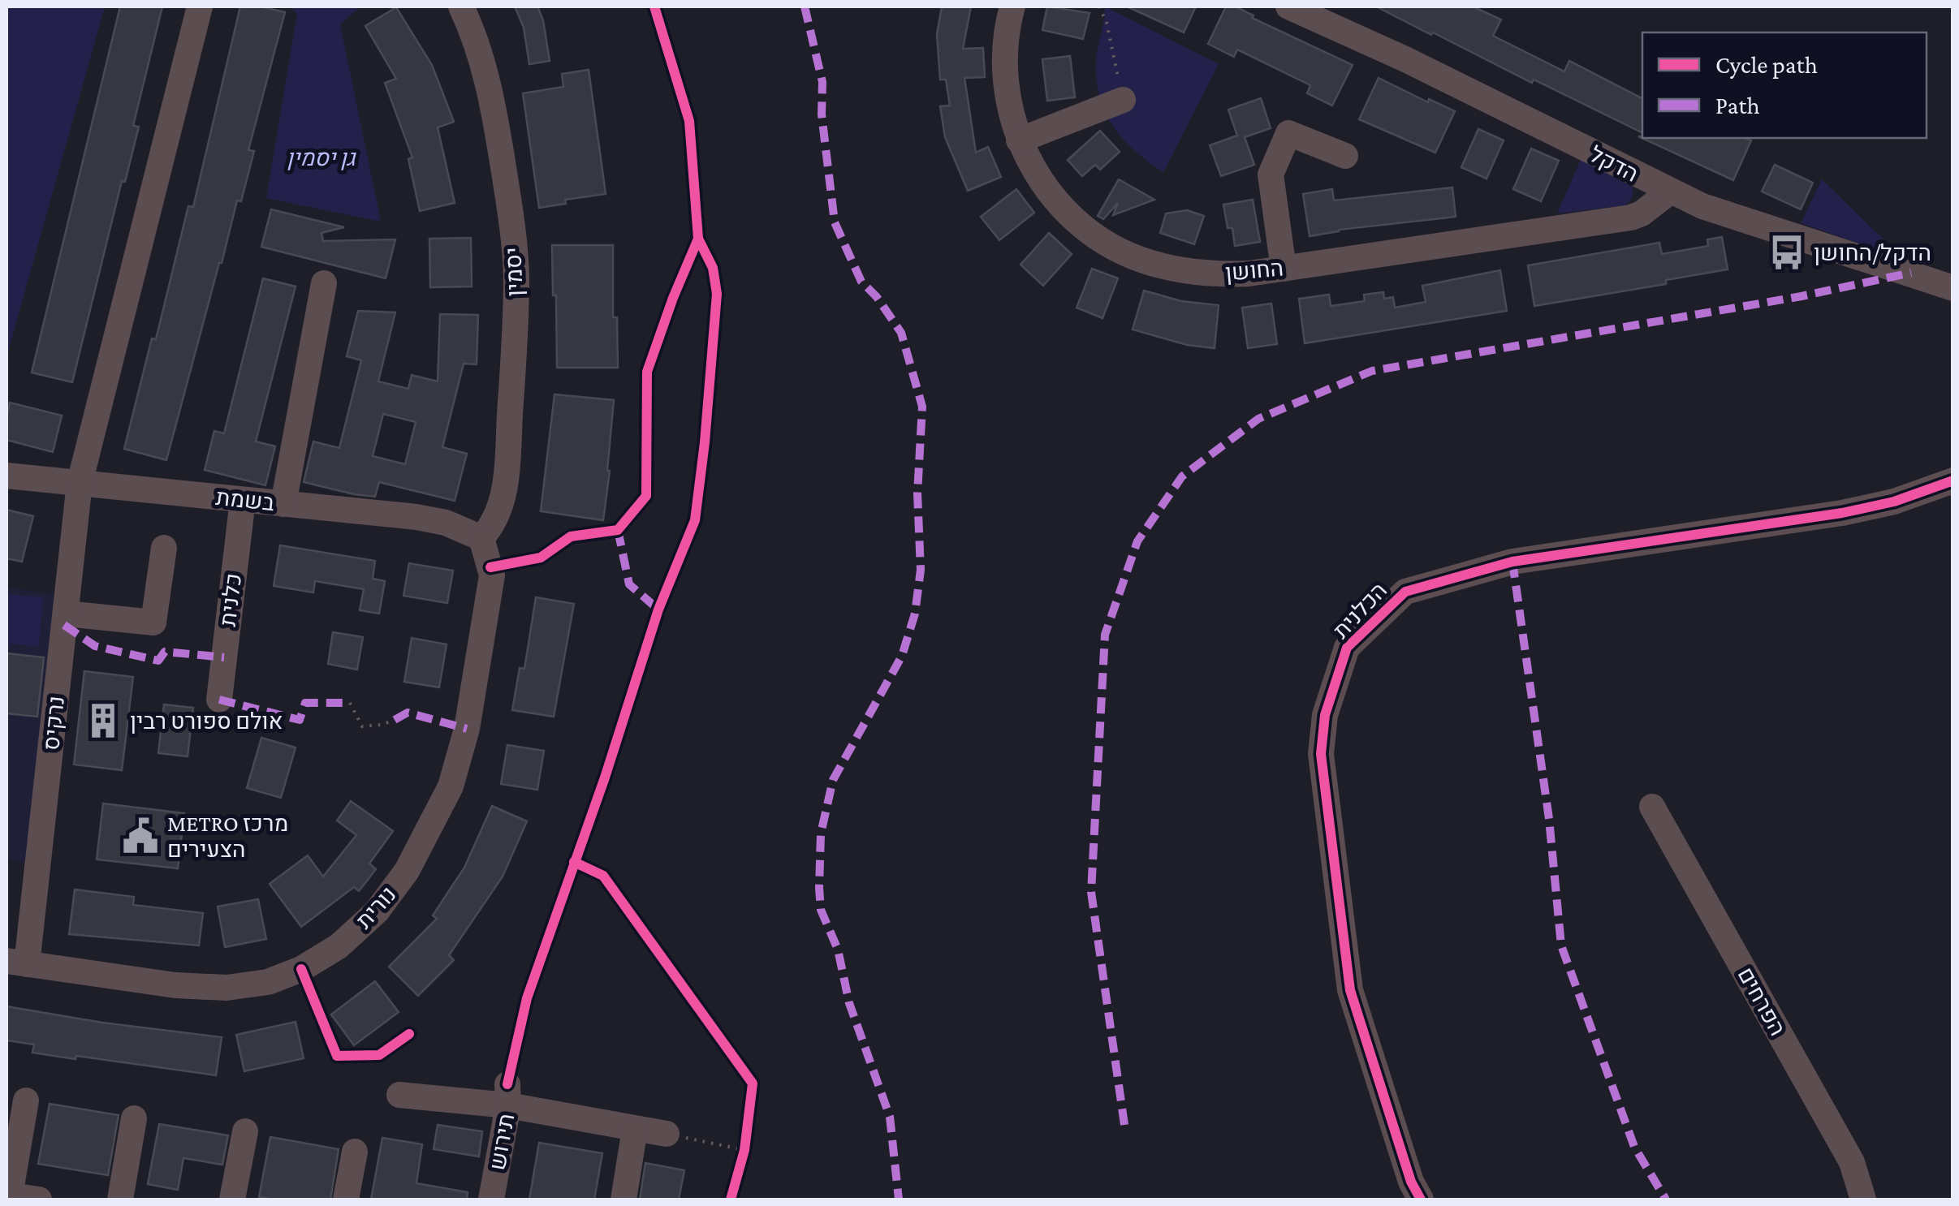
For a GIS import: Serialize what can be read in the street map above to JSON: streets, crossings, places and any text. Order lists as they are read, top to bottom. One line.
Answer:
{"streets":{"street":["הדקל","החושן","יסמין","בשמת","כלנית","הכלנית","נרקיס","נורית","הפרחים","תירוש"]},"crossings":[["הדקל","החושן"],["יסמין","בשמת"],["יסמין","נורית"],["בשמת","כלנית"],["בשמת","נרקיס"],["בשמת","נורית"],["נרקיס","נורית"]],"parks":["גן יסמין"],"places":{"bus stop":["הדקל/החושן"],"building":["אולם ספורט רבין"],"public building":["METRO מרכז הצעירים"]},"legend":["Cycle path","Path"]}
